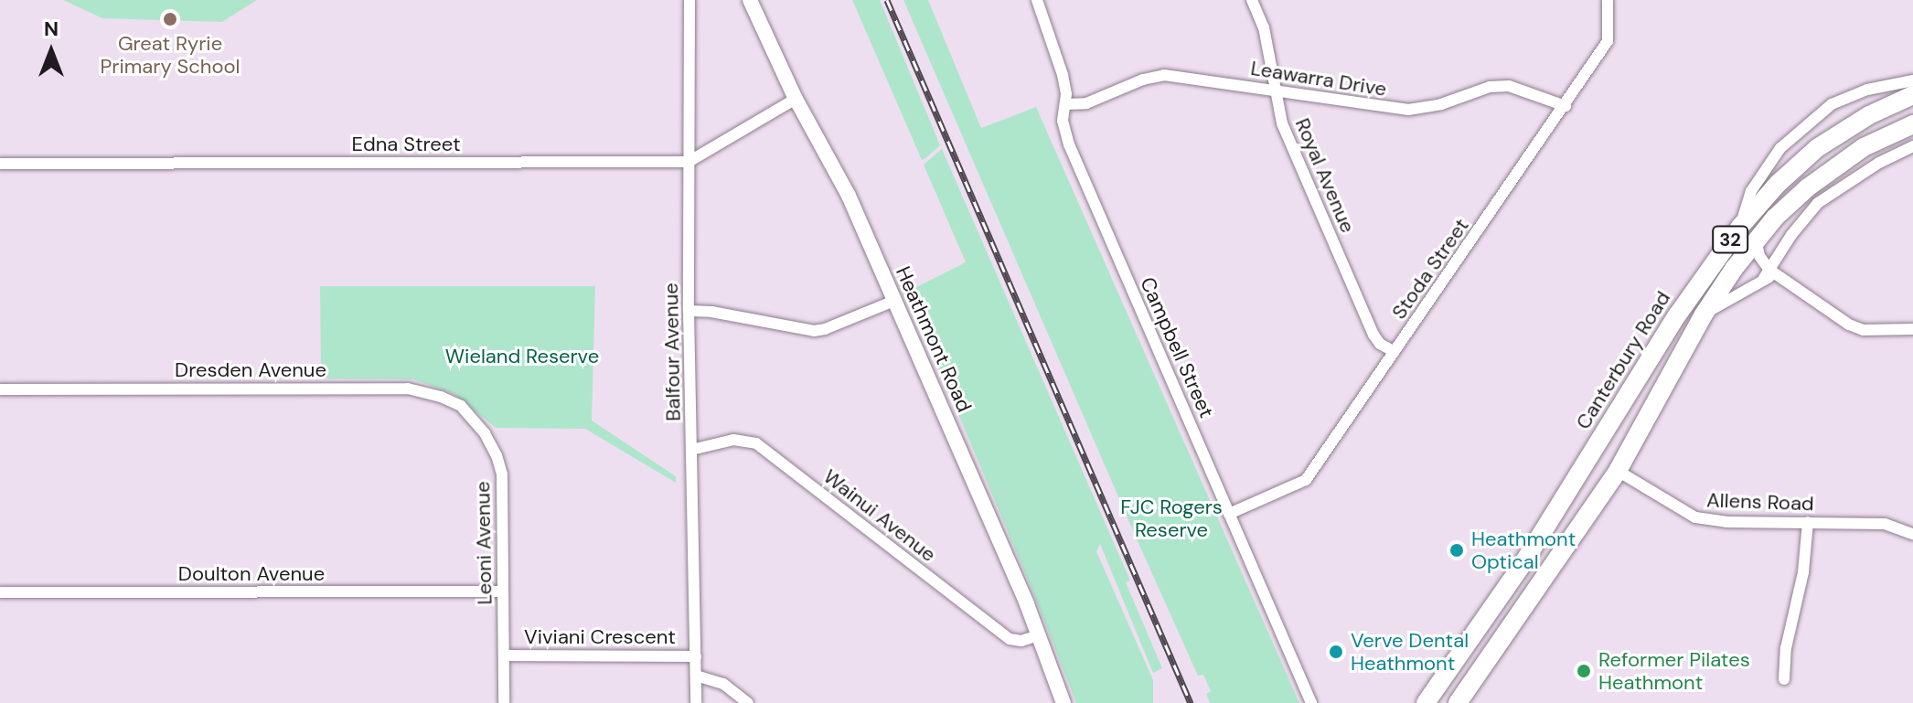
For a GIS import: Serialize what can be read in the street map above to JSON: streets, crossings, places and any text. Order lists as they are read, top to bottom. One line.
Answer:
{"streets":{"main road":["32","Canterbury Road"],"street":["Leawarra Drive","Edna Street","Royal Avenue","Stoda Street","Heathmont Road","Campbell Street","Balfour Avenue","Dresden Avenue","Allens Road","Wainui Avenue","Leoni Avenue","Doulton Avenue","Viviani Crescent"]},"crossings":[["Leawarra Drive","Royal Avenue"],["Leawarra Drive","Stoda Street"],["Leawarra Drive","Campbell Street"],["Edna Street","Balfour Avenue"],["Royal Avenue","Stoda Street"],["32","Allens Road"],["Stoda Street","Campbell Street"],["Heathmont Road","Wainui Avenue"],["Balfour Avenue","Wainui Avenue"],["Balfour Avenue","Viviani Crescent"],["Dresden Avenue","Leoni Avenue"],["Leoni Avenue","Doulton Avenue"],["Leoni Avenue","Viviani Crescent"]],"parks":["Wieland Reserve","FJC Rogers Reserve"],"places":["Great Ryrie Primary School","Heathmont Optical","Verve Dental Heathmont","Reformer Pilates Heathmont"],"north":"top"}
